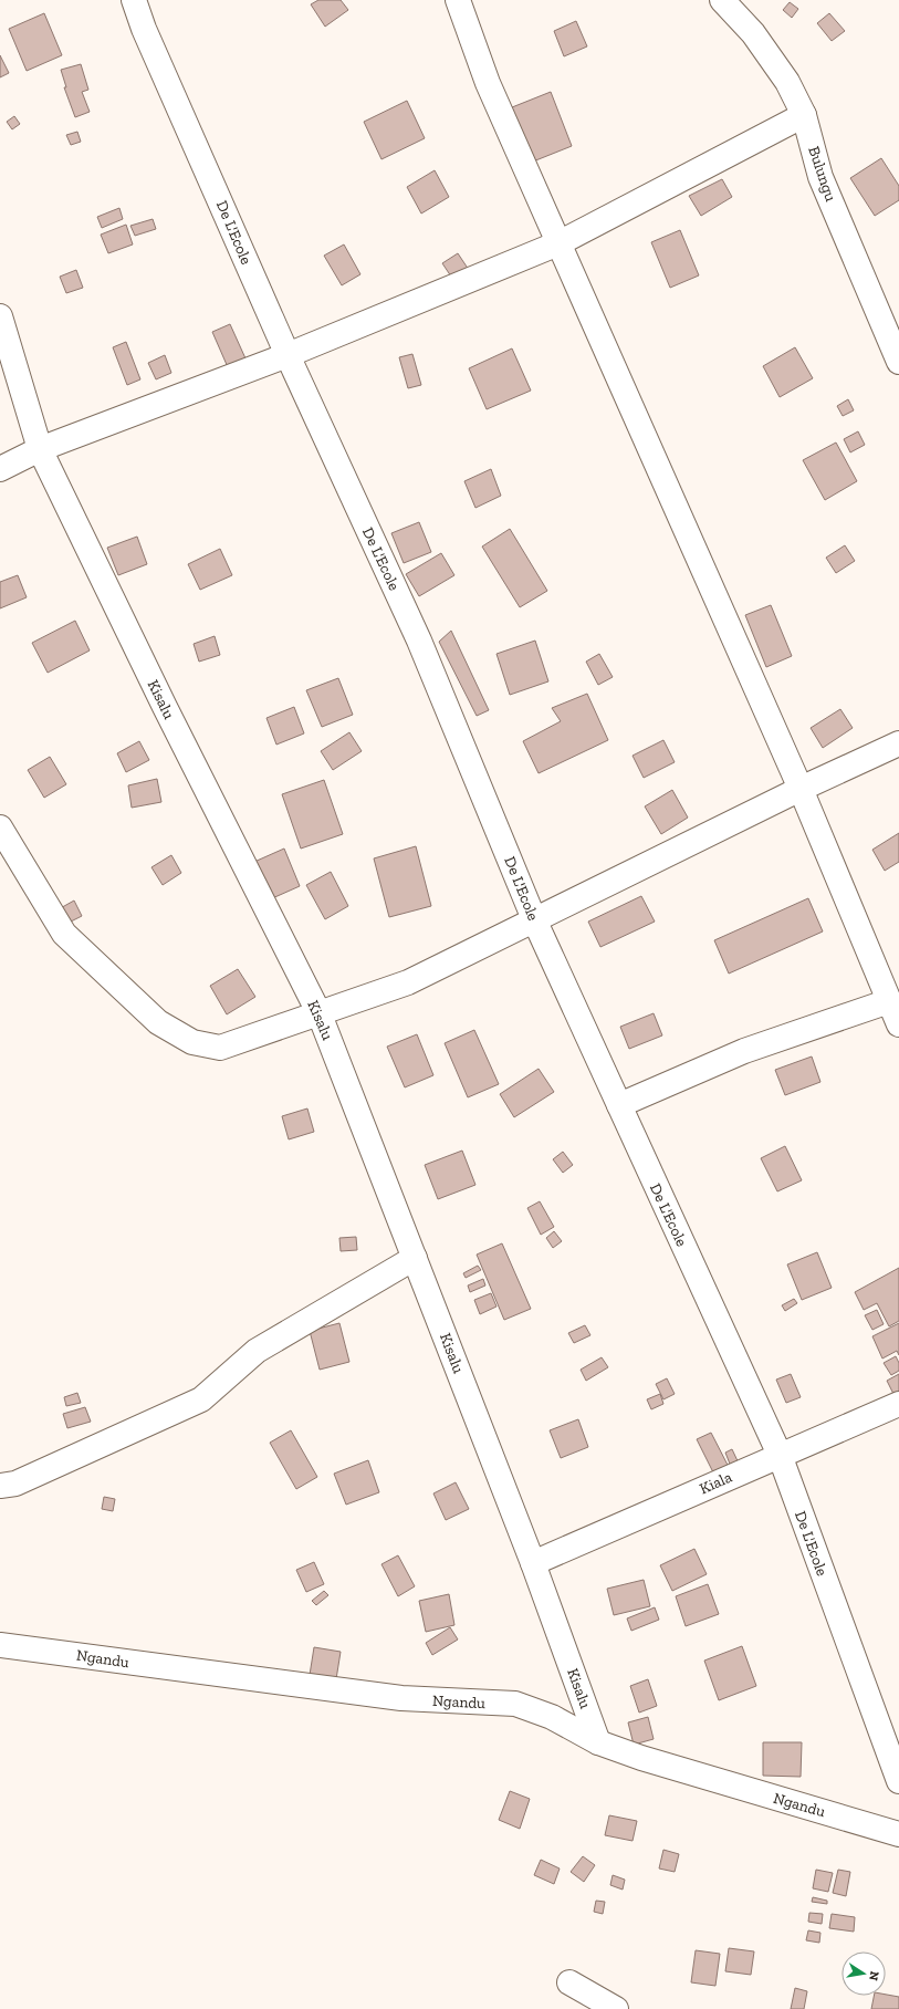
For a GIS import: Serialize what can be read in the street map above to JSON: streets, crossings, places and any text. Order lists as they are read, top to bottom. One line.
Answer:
{"streets":{"street":["Bulungu","De L'Ecole","Kisalu","Kiala","Ngandu"]},"crossings":[["De L'Ecole","Kiala"],["Kisalu","Kiala"],["Kisalu","Ngandu"]],"north":"right"}
